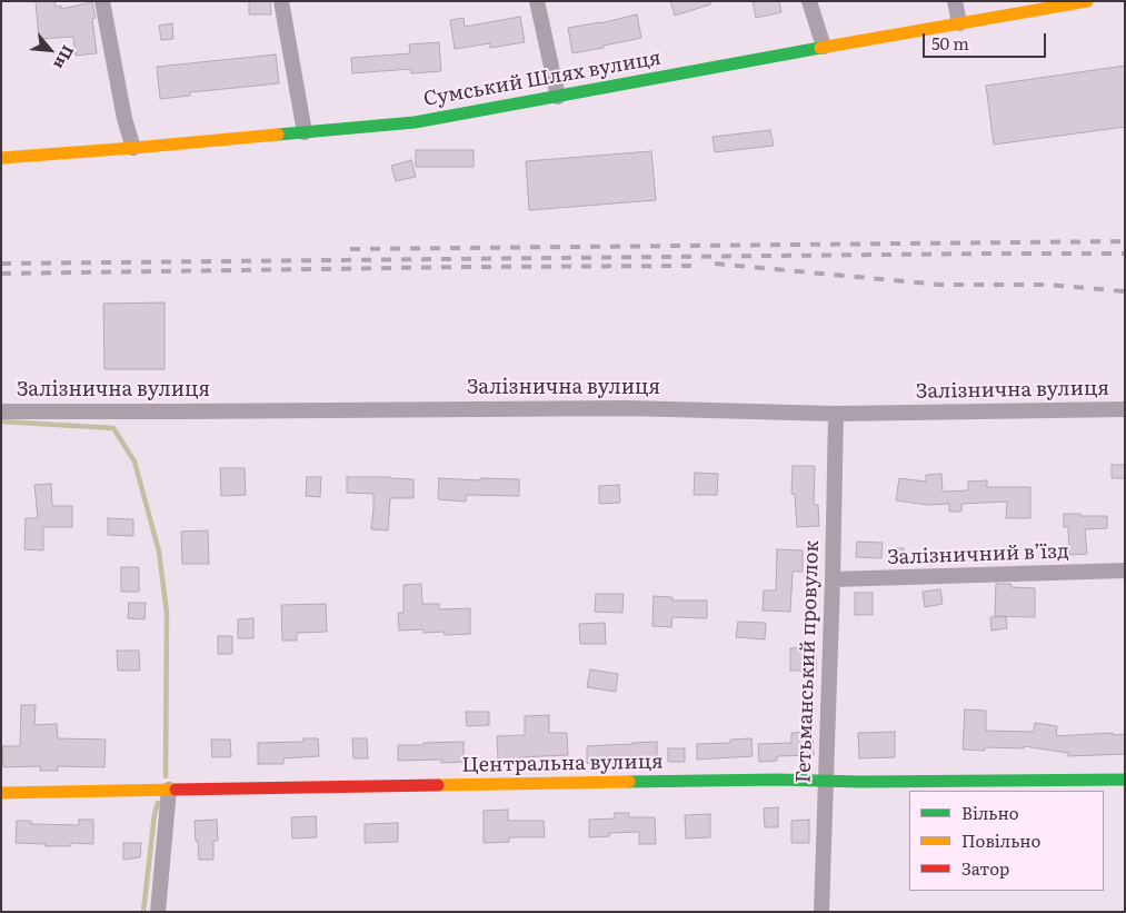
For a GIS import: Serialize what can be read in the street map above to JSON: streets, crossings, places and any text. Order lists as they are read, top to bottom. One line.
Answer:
{"streets":{"street":["Сумський Шлях вулиця","Залізнична вулиця","Залізничний в’їзд","Гетьманський провулок","Центральна вулиця"]},"crossings":[["Залізнична вулиця","Гетьманський провулок"],["Залізничний в’їзд","Гетьманський провулок"],["Гетьманський провулок","Центральна вулиця"]],"legend":["Вільно","Повільно","Затор"],"scale_bar":"50 m","north":"bottom right"}
